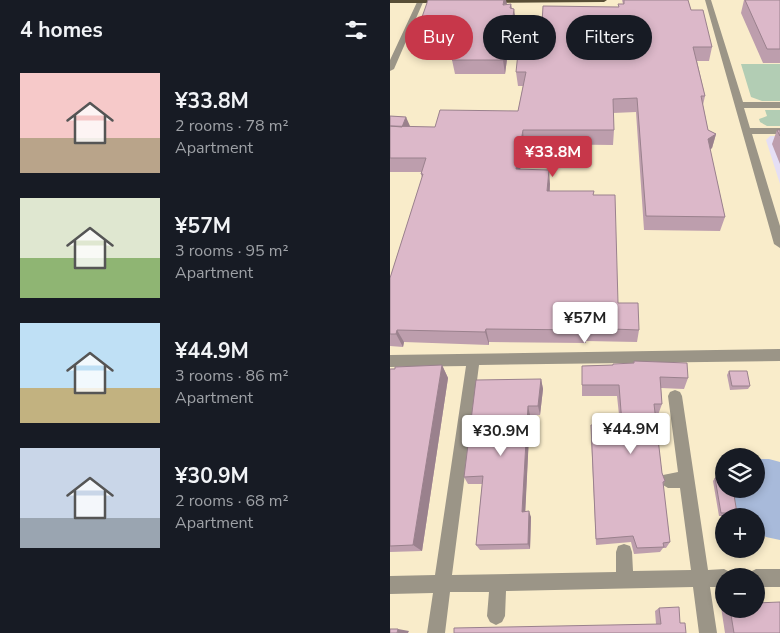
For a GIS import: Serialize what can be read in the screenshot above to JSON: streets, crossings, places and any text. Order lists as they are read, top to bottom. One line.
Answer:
{"page":{"heading":"4 homes","chip":["Buy","Rent","Filters"],"list":[{"name":"¥33.8M","note":"2 rooms · 78 m² · Apartment"},{"name":"¥57M","note":"3 rooms · 95 m² · Apartment"},{"name":"¥44.9M","note":"3 rooms · 86 m² · Apartment"},{"name":"¥30.9M","note":"2 rooms · 68 m² · Apartment"}],"price":["¥33.8M","¥57M","¥44.9M","¥30.9M"],"map_buttons":["+","−"]}}
